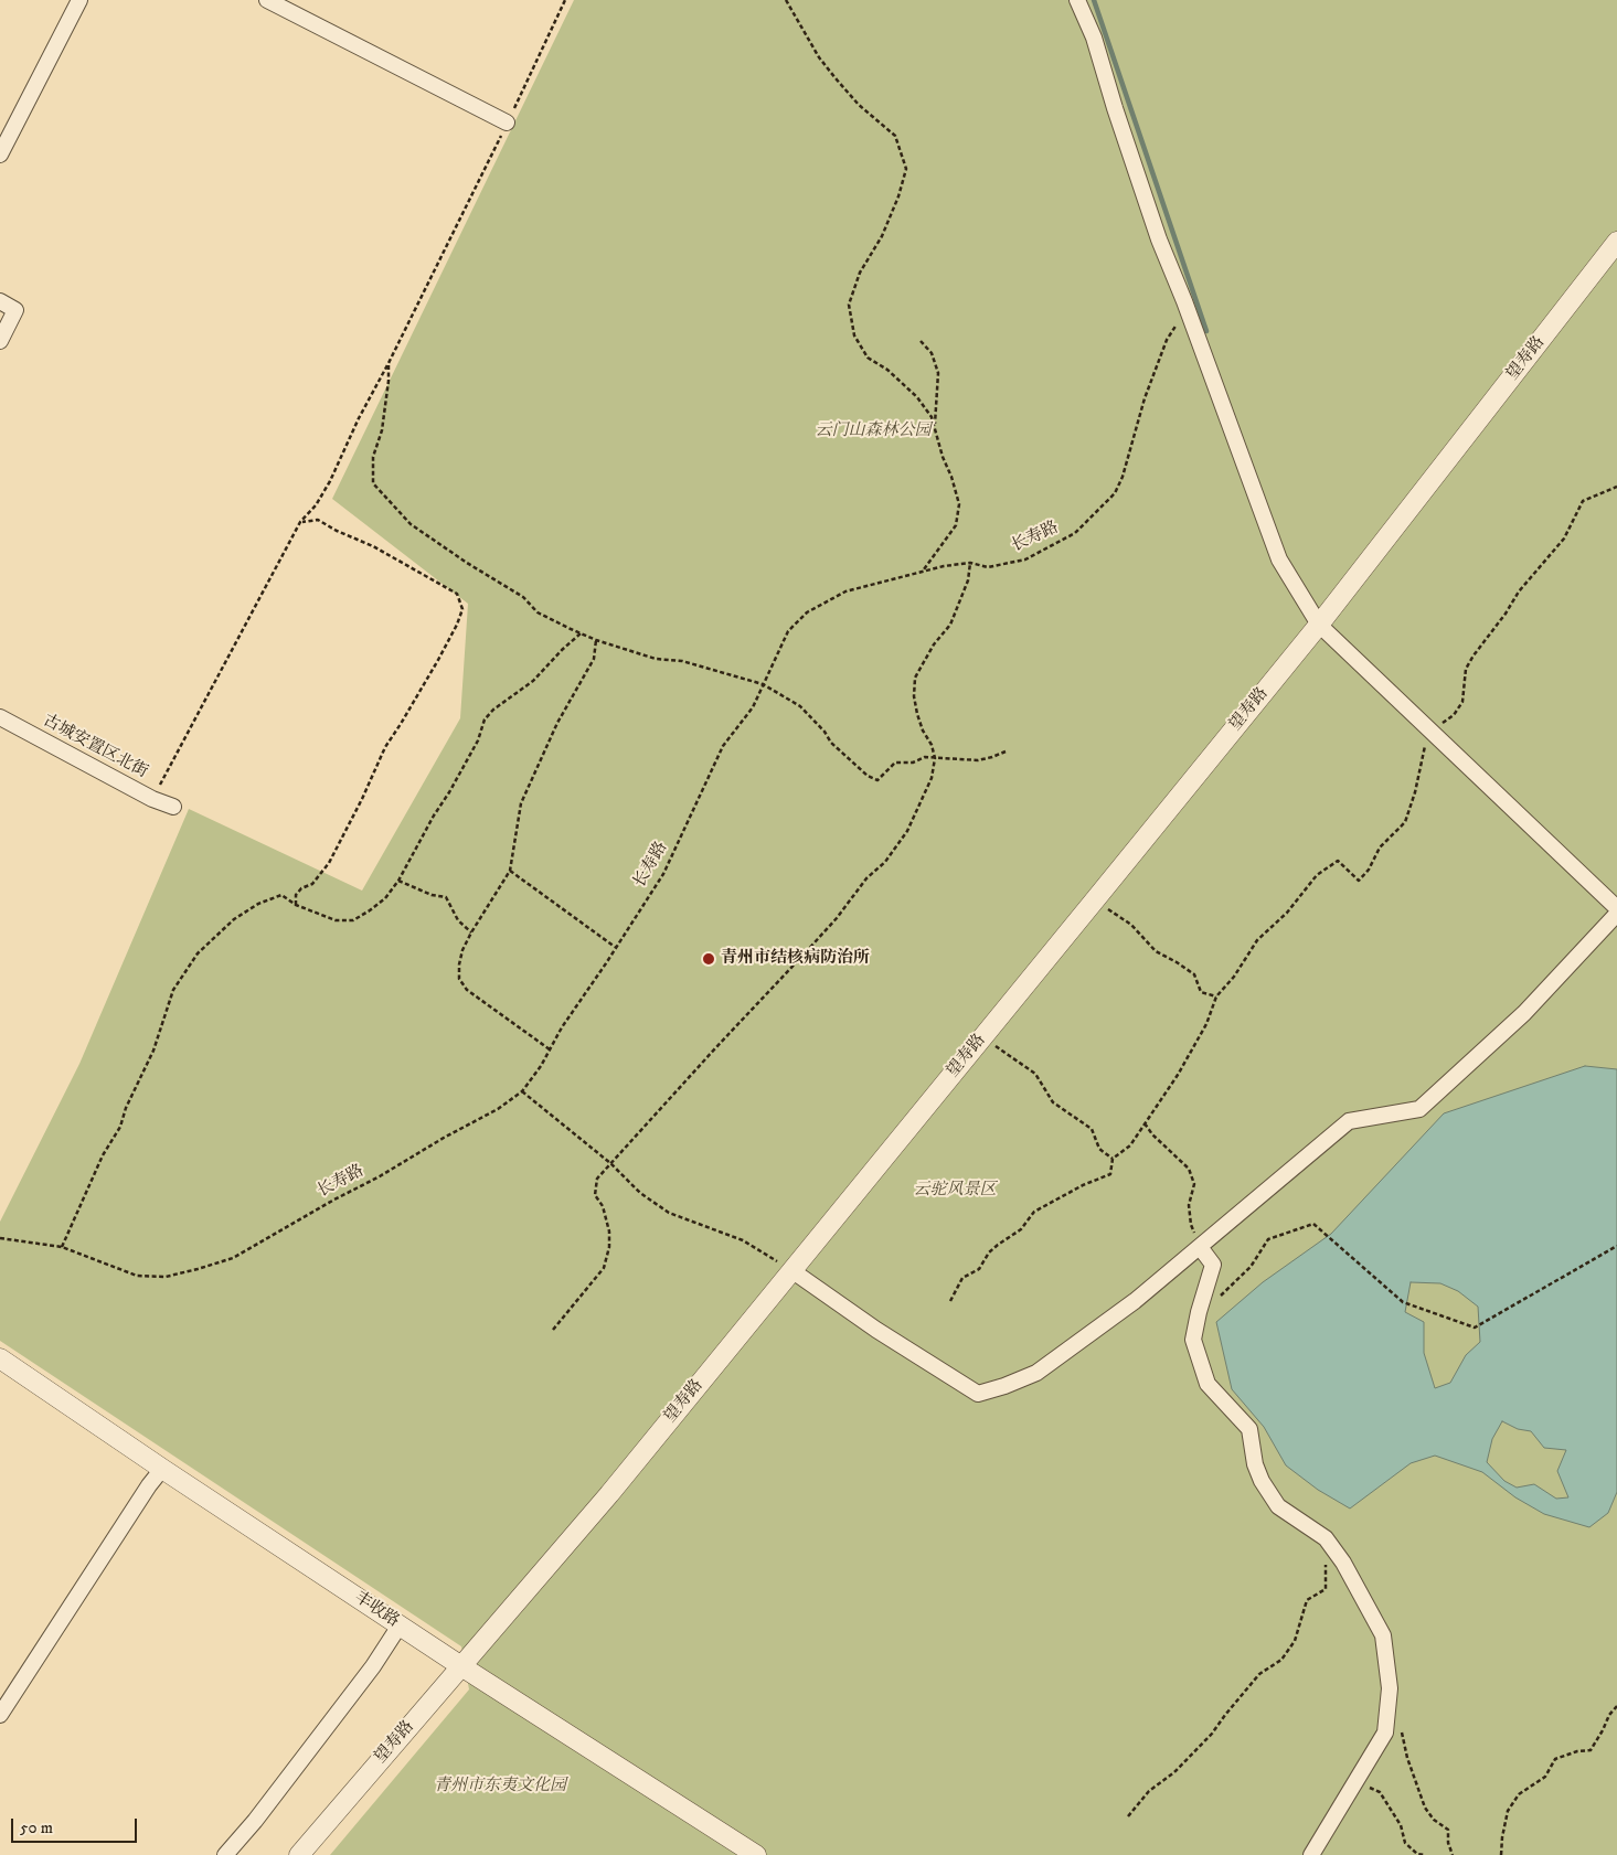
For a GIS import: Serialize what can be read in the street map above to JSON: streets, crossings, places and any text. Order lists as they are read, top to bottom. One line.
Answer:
{"streets":{"street":["望寿路","古城安置区北街","丰收路"],"path":["长寿路"]},"crossings":[["望寿路","丰收路"]],"parks":["云门山森林公园","云驼风景区","青州市东夷文化园"],"places":["青州市结核病防治所"],"scale_bar":"50 m"}
